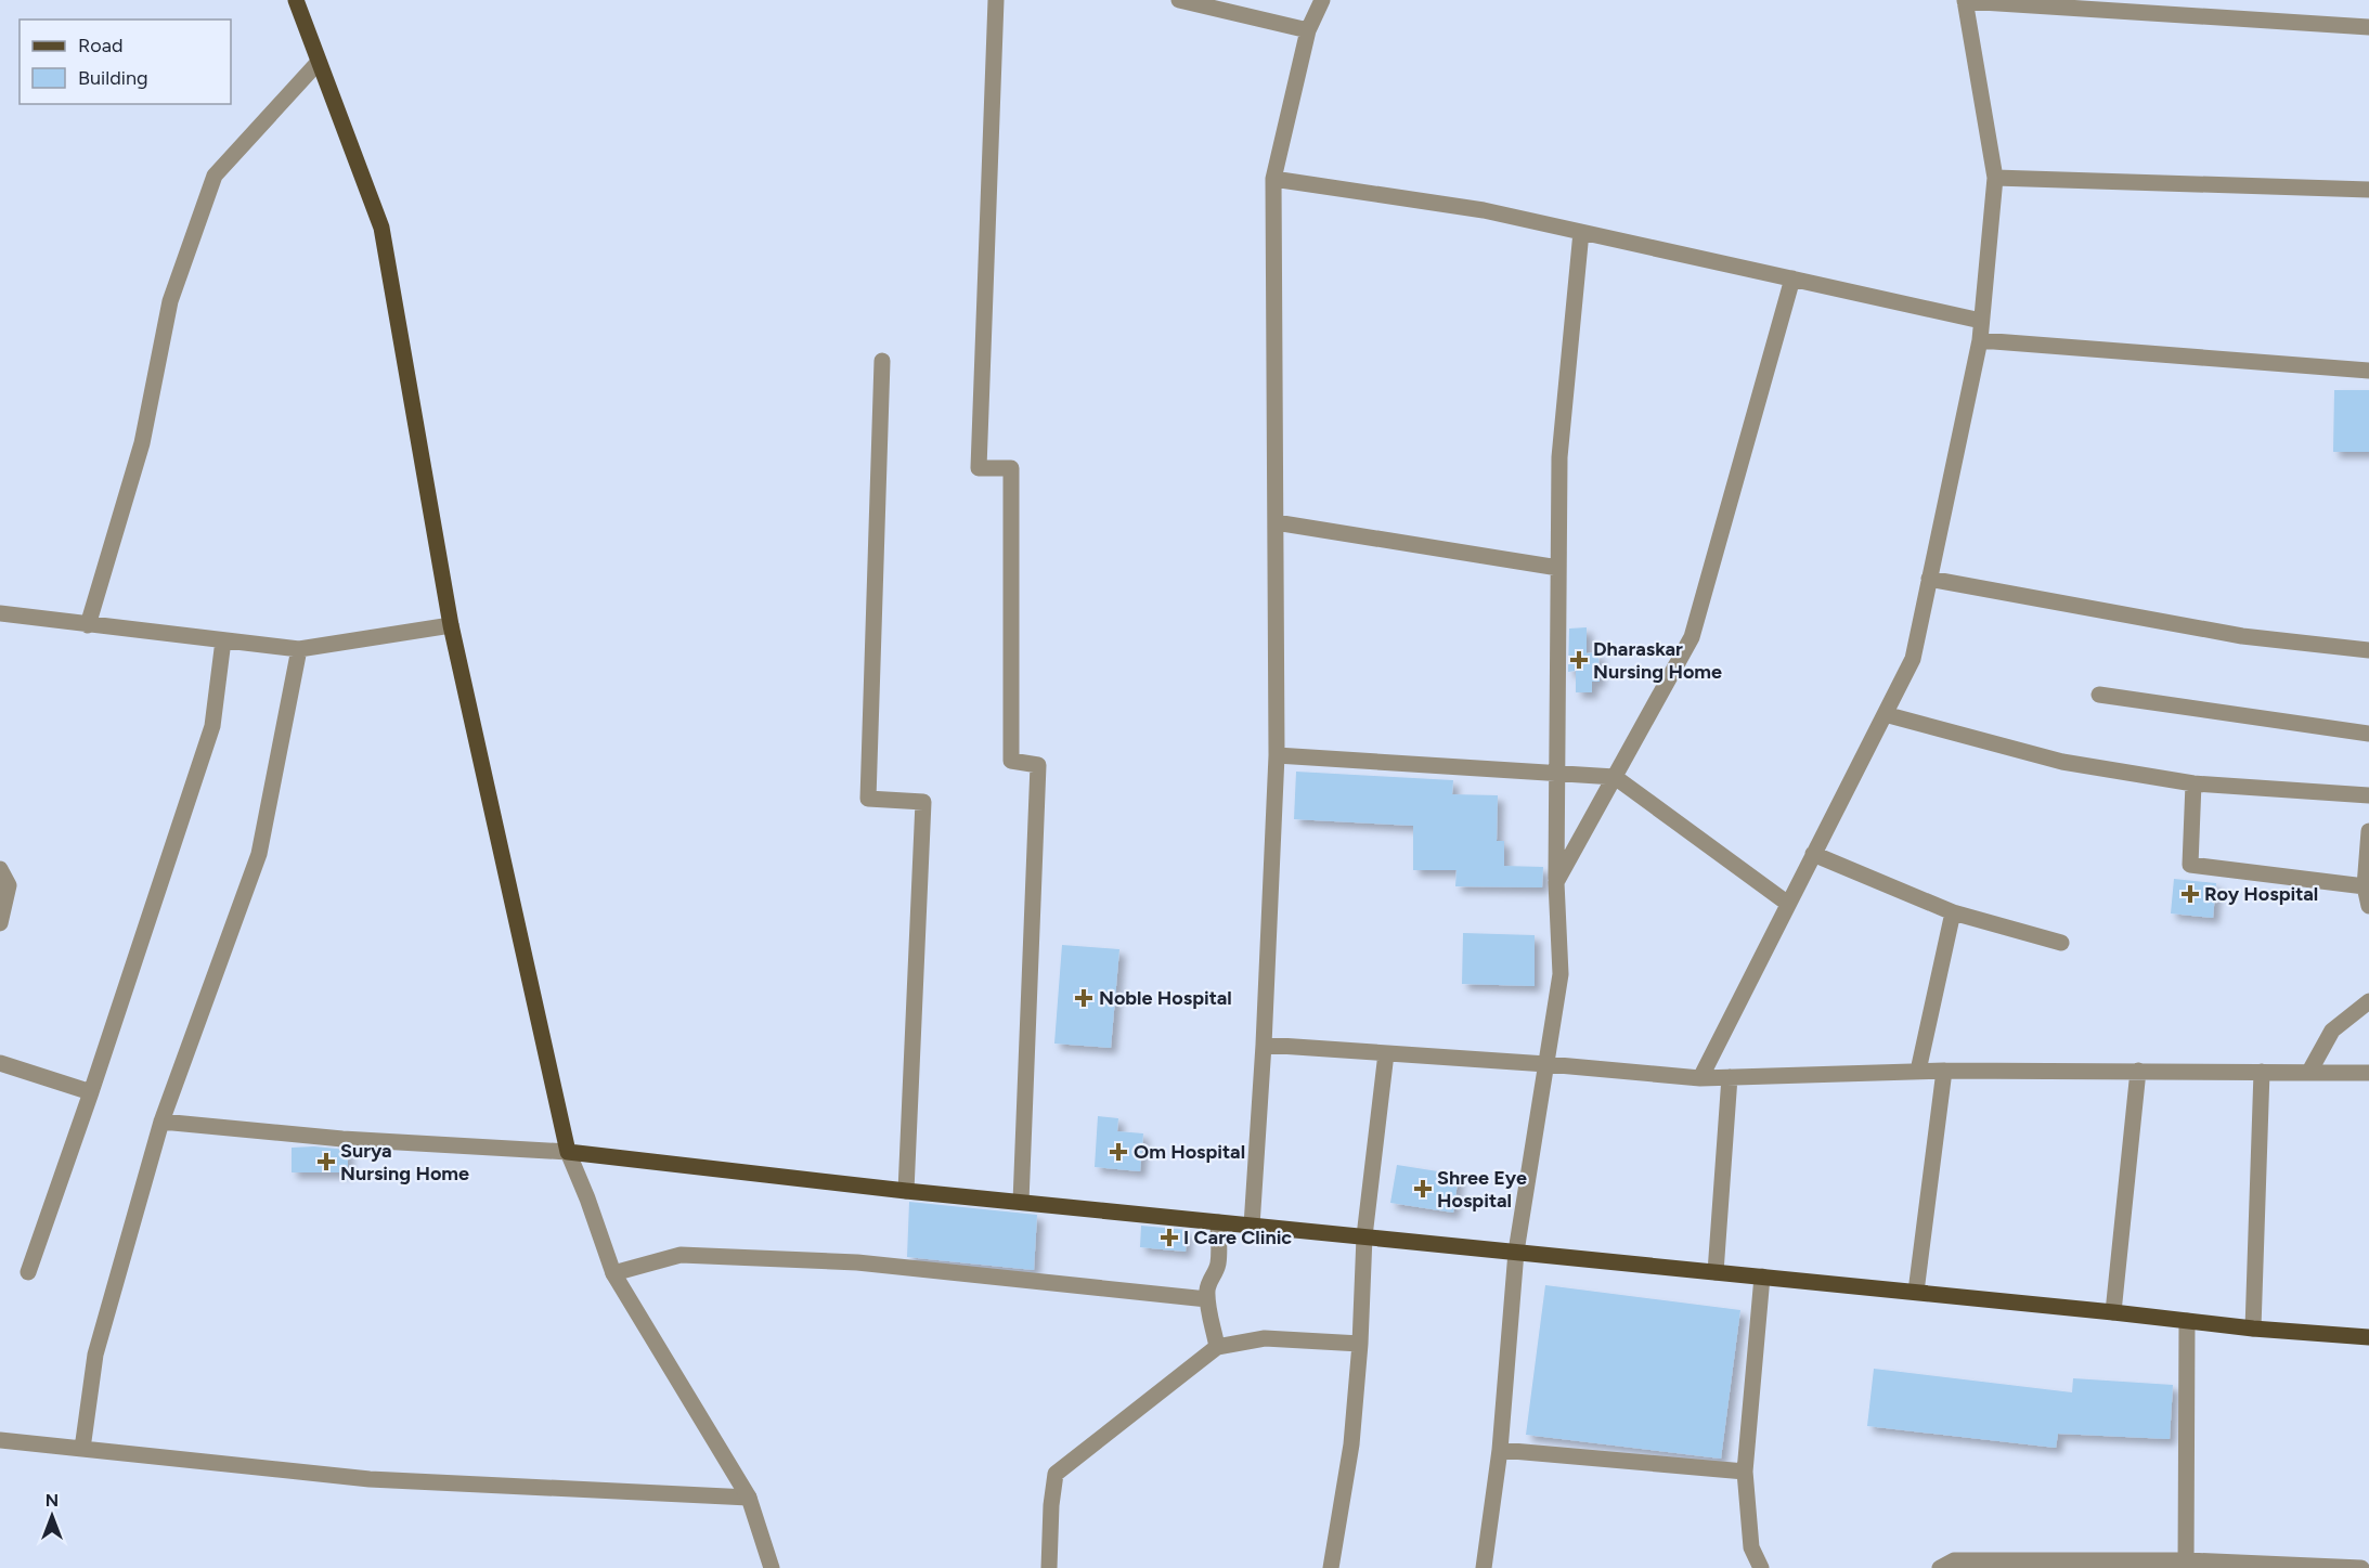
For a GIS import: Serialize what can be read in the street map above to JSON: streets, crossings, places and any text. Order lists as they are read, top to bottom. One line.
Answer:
{"places":{"health":["Dharaskar Nursing Home","Roy Hospital","Noble Hospital","Om Hospital","Surya Nursing Home","Shree Eye Hospital","I Care Clinic"]},"legend":["Road","Building"],"north":"top"}
